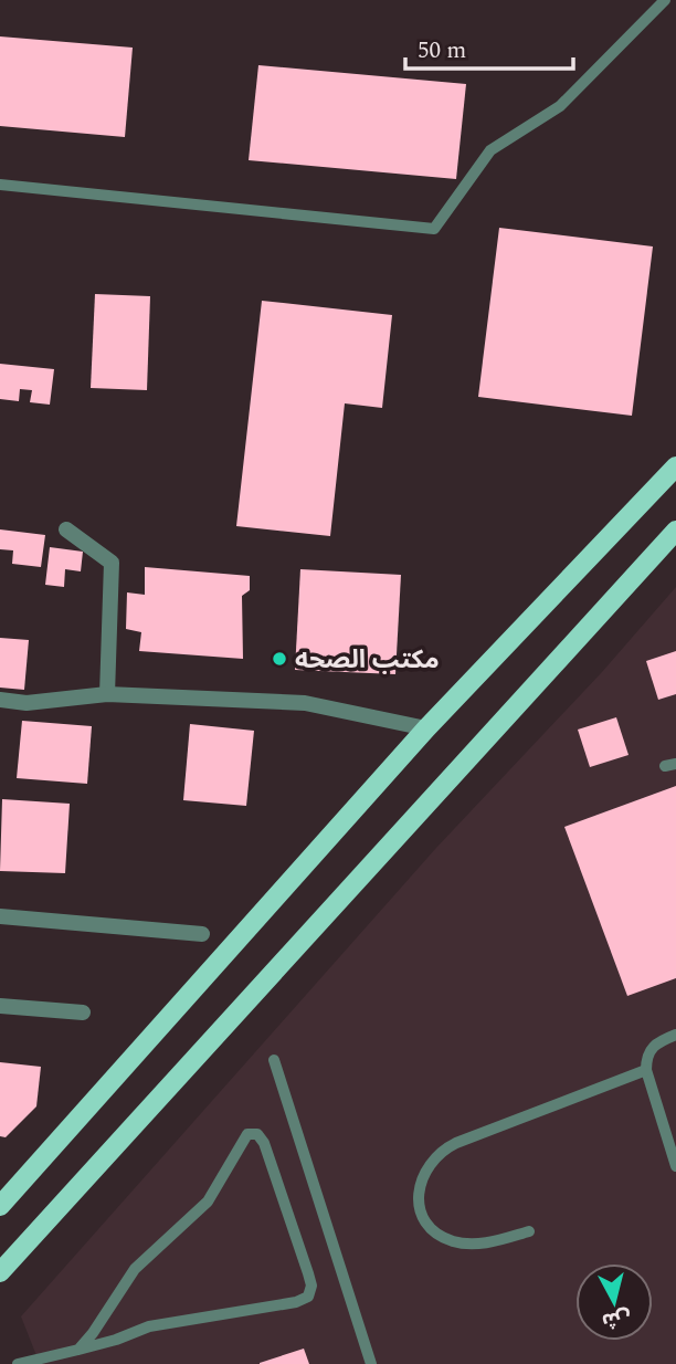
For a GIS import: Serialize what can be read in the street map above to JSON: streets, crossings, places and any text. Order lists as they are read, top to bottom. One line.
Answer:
{"places":["مكتب الصحه"],"scale_bar":"50 m","north":"bottom"}
